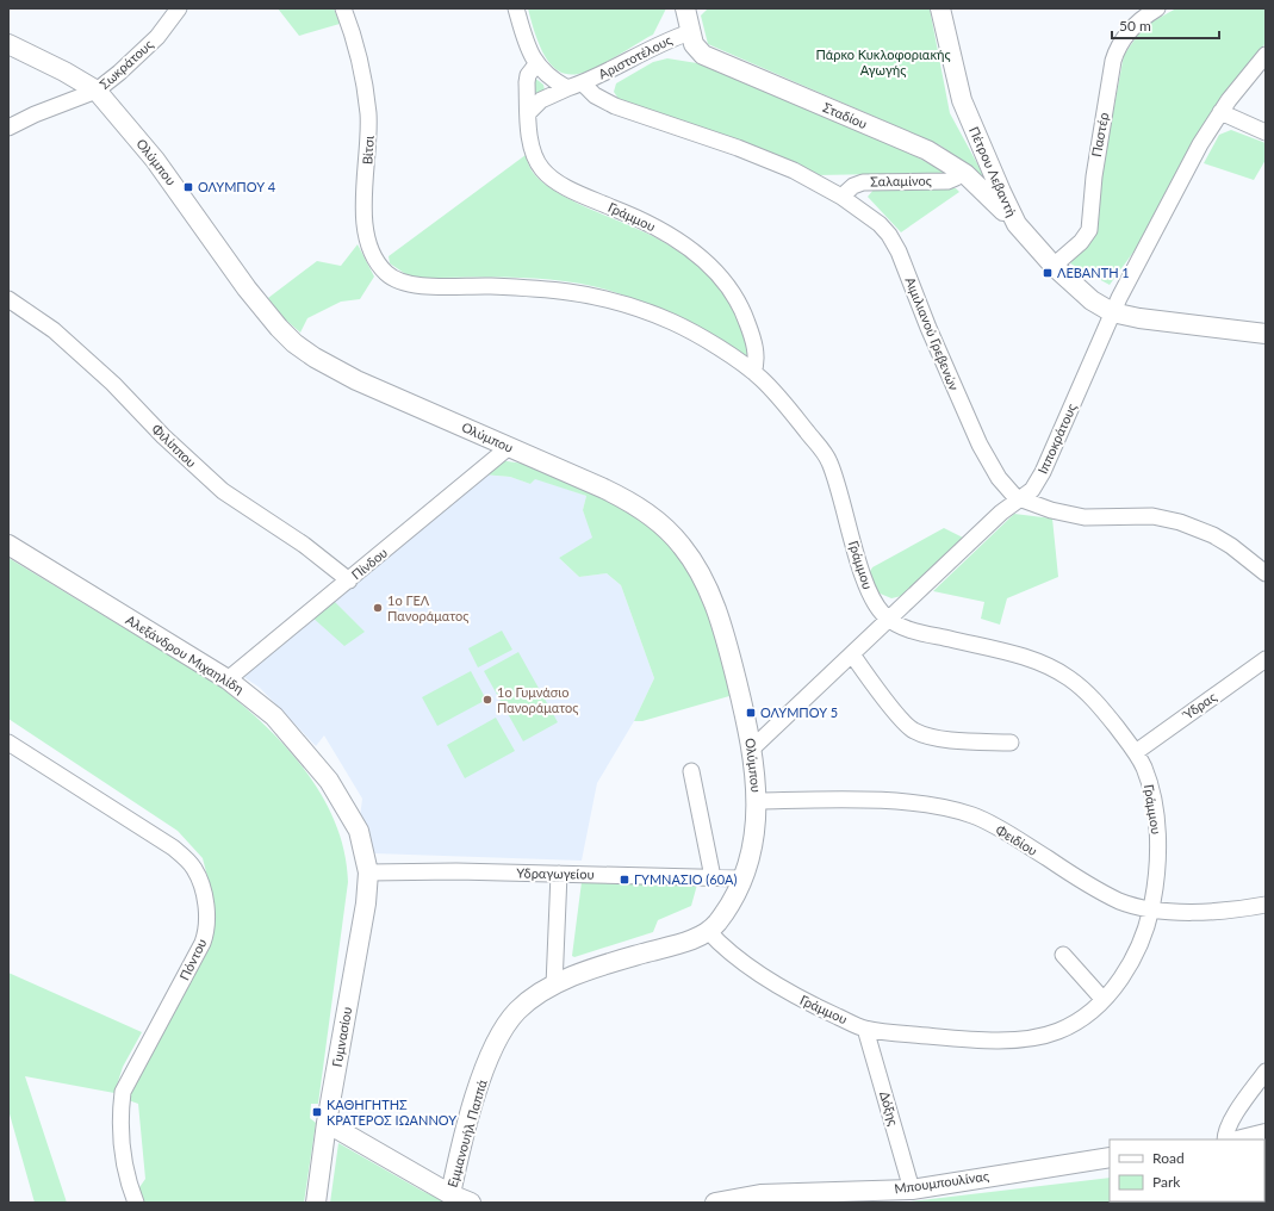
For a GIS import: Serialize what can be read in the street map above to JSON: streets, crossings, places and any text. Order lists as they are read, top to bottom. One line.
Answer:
{"streets":{"street":["Αριστοτέλους","Σωκράτους","Σταδίου","Παστέρ","Βίτσι","Ολύμπου","Πέτρου Λεβαντή","Σαλαμίνος","Γράμμου","Αιμιλιανού Γρεβενών","Ιπποκράτους","Φιλίππου","Πίνδου","Aλεξάνδρου Mιχαηλίδη","Ύδρας","Φειδίου","Υδραγωγείου","Πόντου","Γυμνασίου","Δόξης","Εμμανουήλ Παππά","Μπουμπουλίνας"]},"crossings":[["Αριστοτέλους","Σταδίου"],["Αριστοτέλους","Αιμιλιανού Γρεβενών"],["Σωκράτους","Ολύμπου"],["Σταδίου","Πέτρου Λεβαντή"],["Σταδίου","Σαλαμίνος"],["Παστέρ","Πέτρου Λεβαντή"],["Βίτσι","Γράμμου"],["Ολύμπου","Γράμμου"],["Ολύμπου","Ιπποκράτους"],["Ολύμπου","Πίνδου"],["Ολύμπου","Φειδίου"],["Ολύμπου","Υδραγωγείου"],["Ολύμπου","Εμμανουήλ Παππά"],["Πέτρου Λεβαντή","Ιπποκράτους"],["Σαλαμίνος","Αιμιλιανού Γρεβενών"],["Γράμμου","Ιπποκράτους"],["Γράμμου","Ύδρας"],["Γράμμου","Φειδίου"],["Γράμμου","Δόξης"],["Γράμμου","Εμμανουήλ Παππά"],["Αιμιλιανού Γρεβενών","Ιπποκράτους"],["Φιλίππου","Πίνδου"],["Πίνδου","Aλεξάνδρου Mιχαηλίδη"],["Aλεξάνδρου Mιχαηλίδη","Υδραγωγείου"],["Aλεξάνδρου Mιχαηλίδη","Γυμνασίου"],["Υδραγωγείου","Γυμνασίου"],["Δόξης","Μπουμπουλίνας"]],"parks":["Πάρκο Κυκλοφοριακής Αγωγής"],"places":{"transit":["ΟΛΥΜΠΟΥ 4","ΛΕΒΑΝΤΗ 1","ΟΛΥΜΠΟΥ 5","ΓΥΜΝΑΣΙΟ (60Α)","ΚΑΘΗΓΗΤΗΣ ΚΡΑΤΕΡΟΣ ΙΩΑΝΝΟΥ"],"other":["1ο ΓΕΛ Πανοράματος","1ο Γυμνάσιο Πανοράματος"]},"legend":["Road","Park"],"scale_bar":"50 m"}
